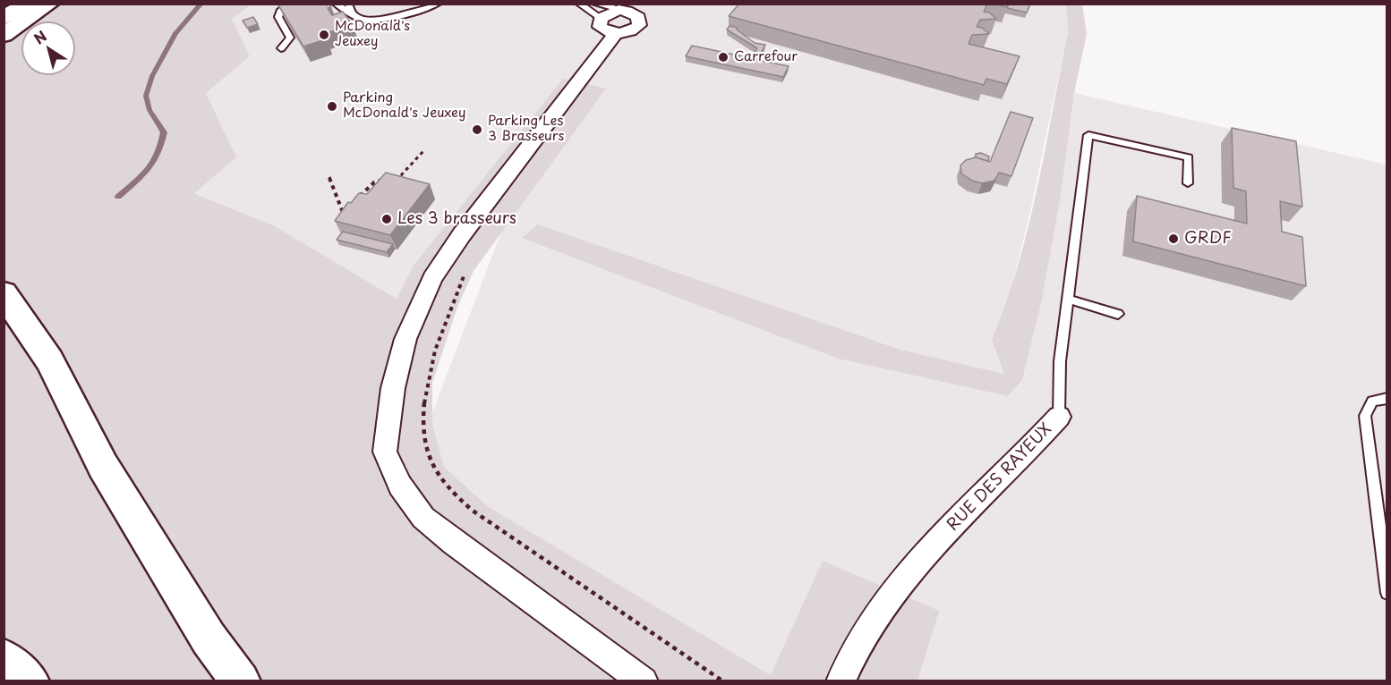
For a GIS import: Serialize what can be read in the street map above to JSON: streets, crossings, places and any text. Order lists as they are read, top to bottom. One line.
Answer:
{"streets":{"street":["RUE DES RAYEUX"]},"places":["McDonald's Jeuxey","Carrefour","Parking McDonald's Jeuxey","Parking Les 3 Brasseurs","Les 3 brasseurs","GRDF"],"north":"top left"}
